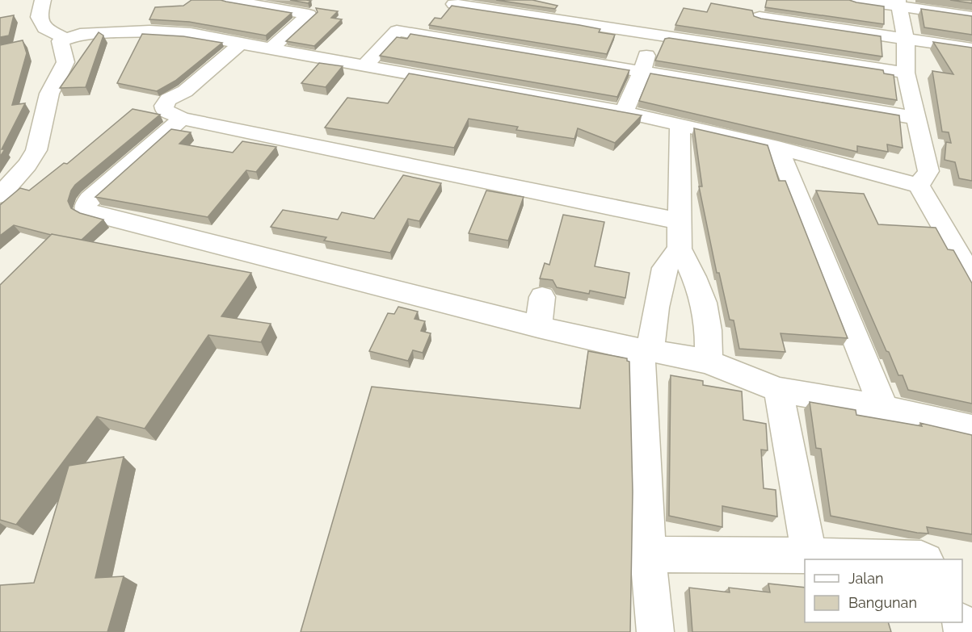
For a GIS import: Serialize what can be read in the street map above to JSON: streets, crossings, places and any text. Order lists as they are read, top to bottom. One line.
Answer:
{"legend":["Jalan","Bangunan"]}
